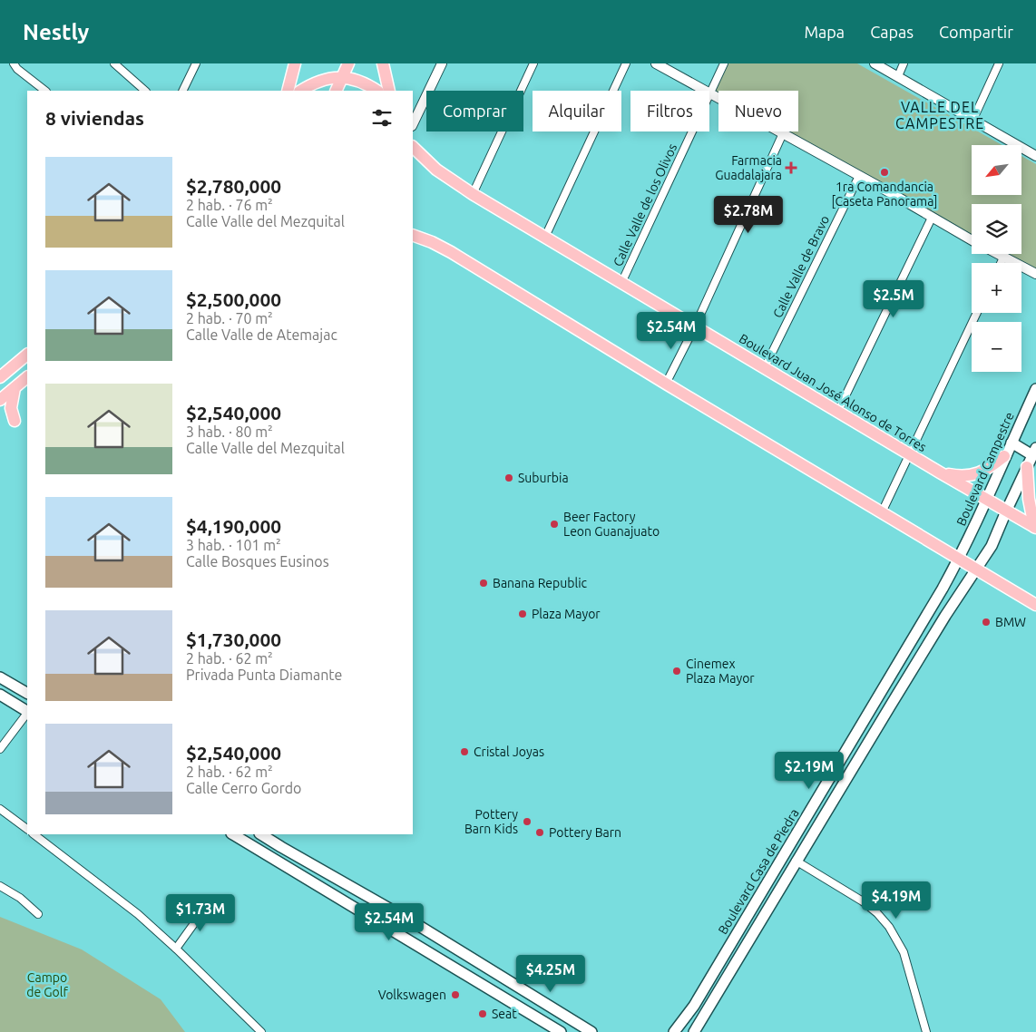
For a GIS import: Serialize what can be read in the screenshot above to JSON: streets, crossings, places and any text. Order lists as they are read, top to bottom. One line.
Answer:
{"streets":{"main road":["Boulevard Juan José Alonso de Torres","Boulevard Campestre","Boulevard Casa de Piedra"],"street":["Calle Valle de los Olivos","Calle Valle de Bravo"]},"crossings":[["Calle Valle de los Olivos","Boulevard Juan José Alonso de Torres"],["Calle Valle de Bravo","Boulevard Juan José Alonso de Torres"],["Boulevard Juan José Alonso de Torres","Boulevard Campestre"],["Boulevard Campestre","Boulevard Casa de Piedra"]],"districts":["VALLE DEL CAMPESTRE"],"parks":["Campo de Golf"],"places":{"health":["Farmacia Guadalajara"],"other":["1ra Comandancia [Caseta Panorama]","Suburbia","Beer Factory Leon Guanajuato","Banana Republic","Plaza Mayor","BMW","Cinemex Plaza Mayor","Cristal Joyas","Pottery Barn Kids","Pottery Barn","Volkswagen","Seat"]},"north":"bottom left","page":{"header":"Nestly","nav":["Mapa","Capas","Compartir"],"chip":["Comprar","Alquilar","Filtros","Nuevo"],"heading":"8 viviendas","map_buttons":["+","−"],"list":[{"name":"$2,780,000","note":"2 hab. · 76 m² · Calle Valle del Mezquital"},{"name":"$2,500,000","note":"2 hab. · 70 m² · Calle Valle de Atemajac"},{"name":"$2,540,000","note":"3 hab. · 80 m² · Calle Valle del Mezquital"},{"name":"$4,190,000","note":"3 hab. · 101 m² · Calle Bosques Eusinos"},{"name":"$1,730,000","note":"2 hab. · 62 m² · Privada Punta Diamante"},{"name":"$2,540,000","note":"2 hab. · 62 m² · Calle Cerro Gordo"}],"price":["$2.78M","$2.5M","$2.54M","$2.19M","$4.19M","$1.73M","$2.54M","$4.25M"]}}
